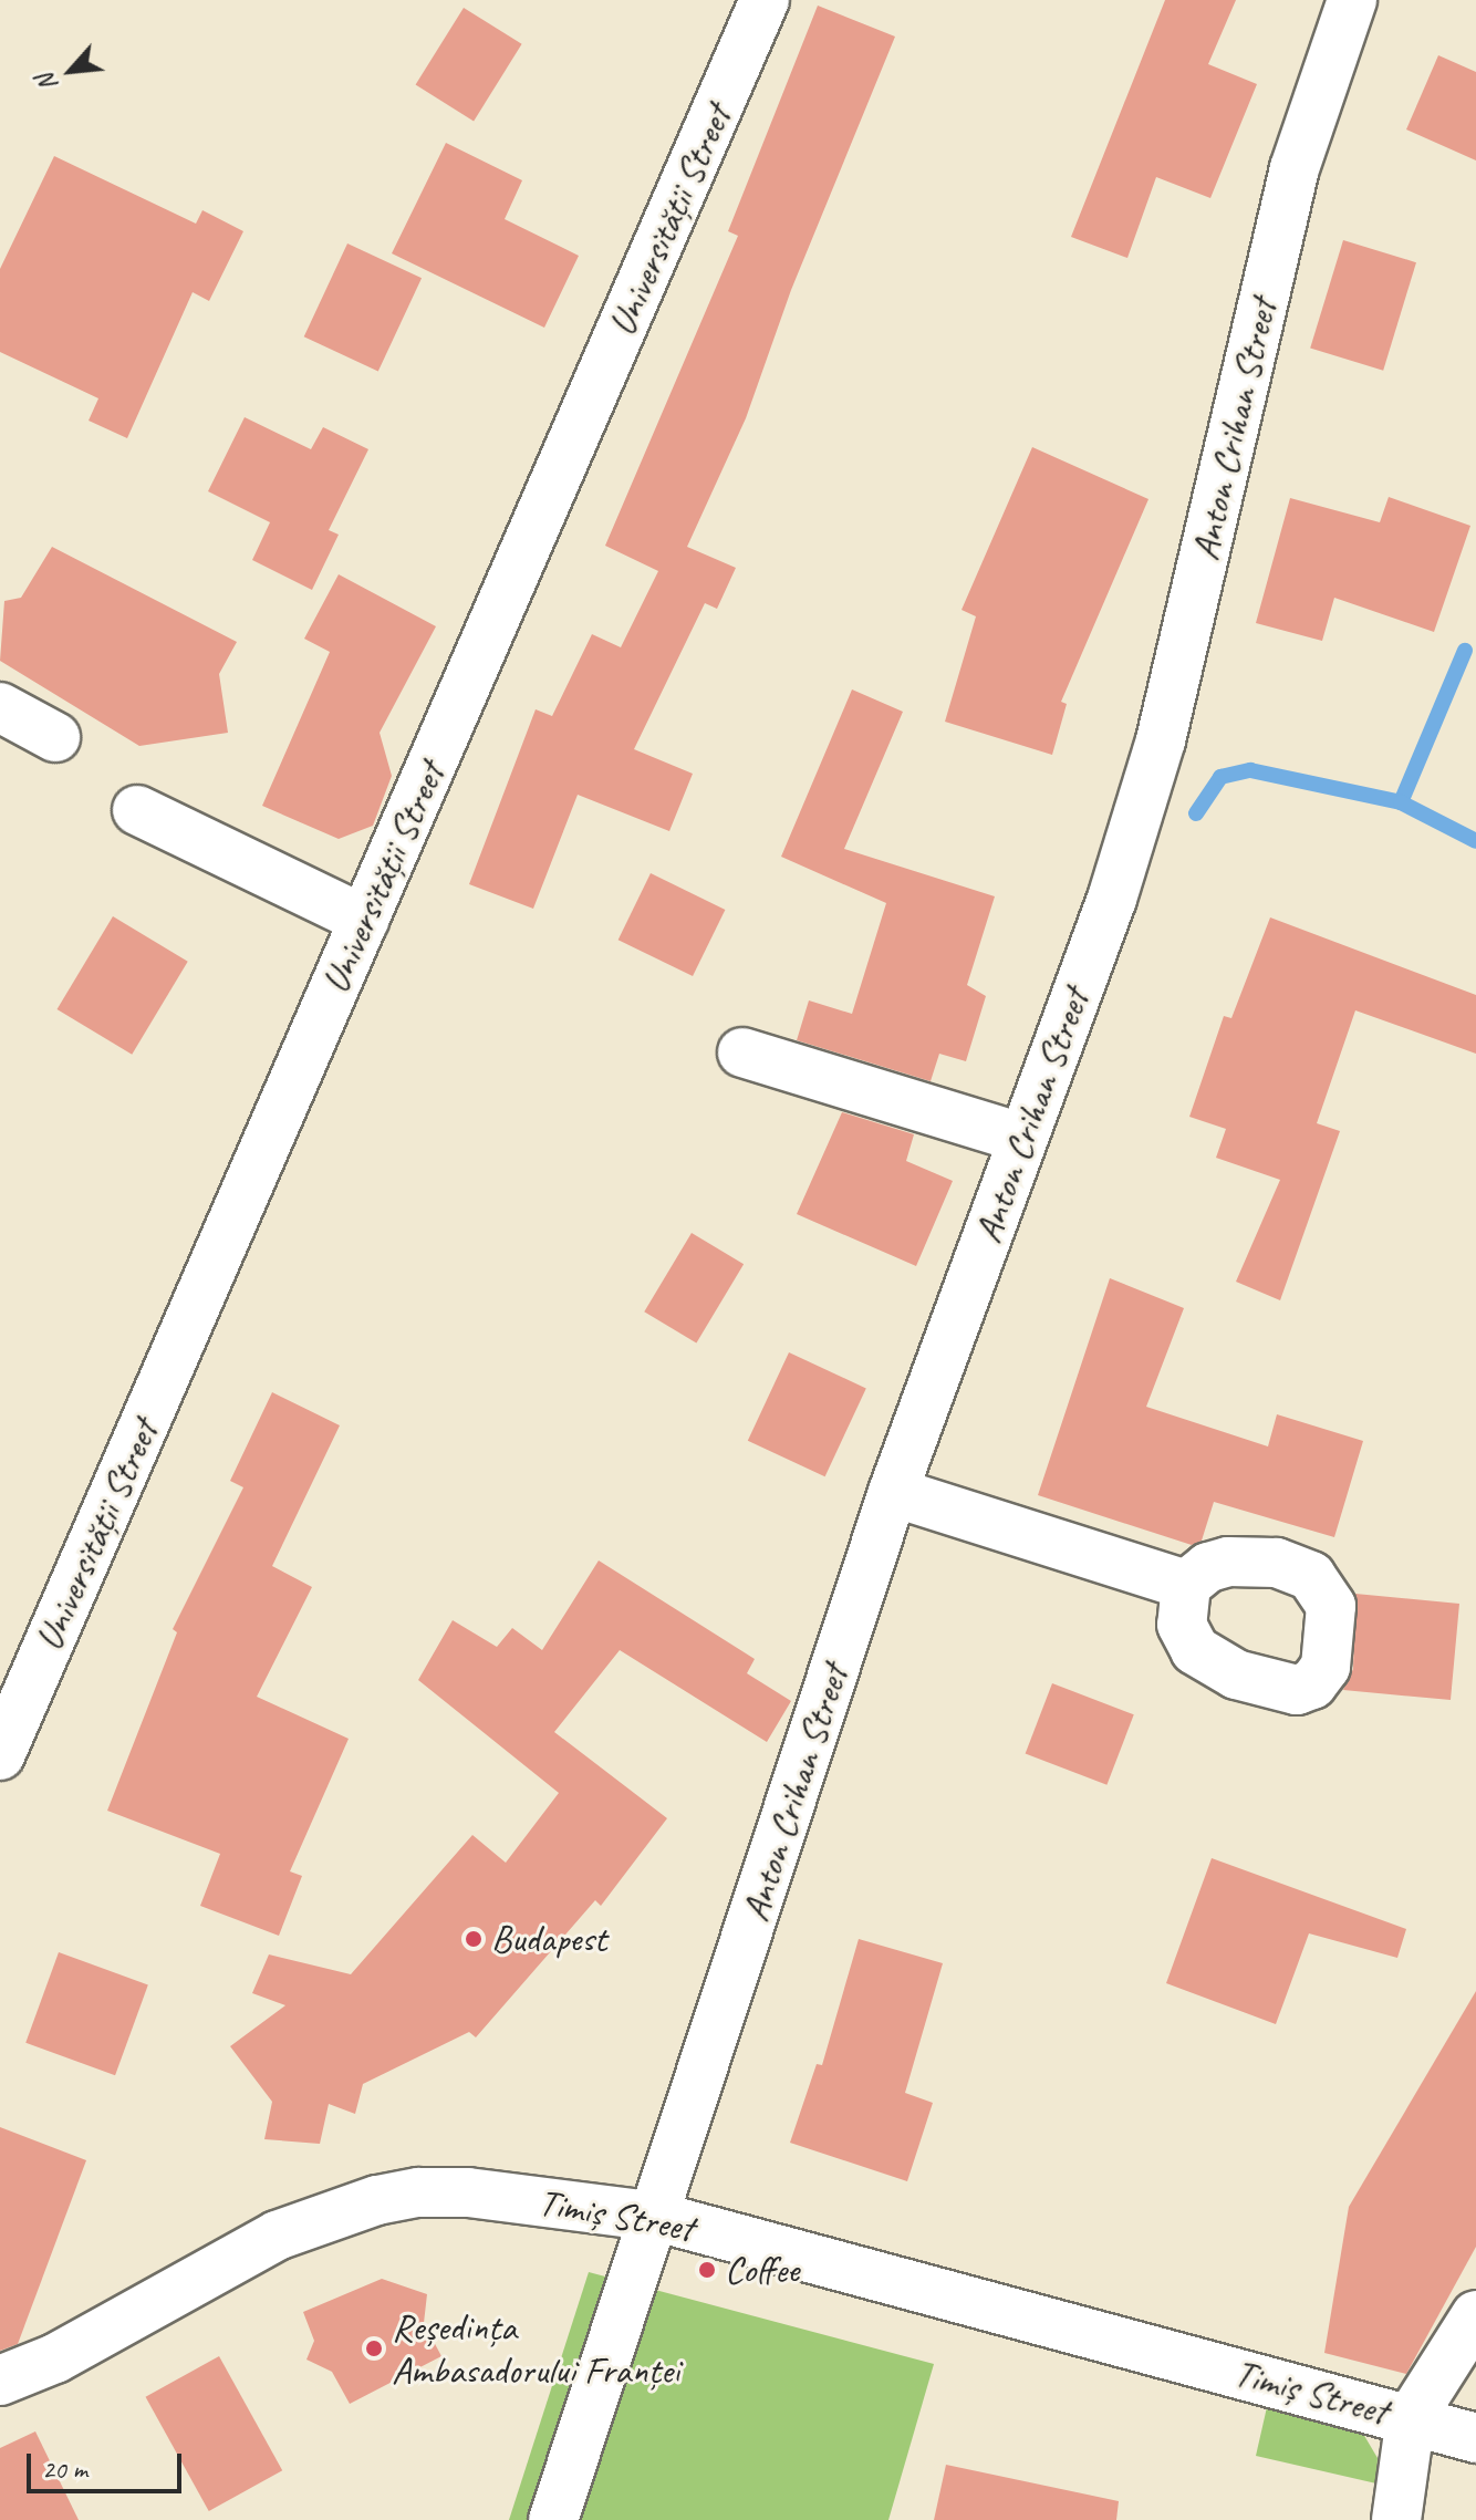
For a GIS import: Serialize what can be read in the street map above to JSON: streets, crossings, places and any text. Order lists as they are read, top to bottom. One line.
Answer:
{"streets":{"street":["Universității Street","Anton Crihan Street","Timiș Street"]},"crossings":[["Anton Crihan Street","Timiș Street"]],"places":["Budapest","Coffee","Reședința Ambasadorului Franței"],"scale_bar":"20 m","north":"bottom left"}
